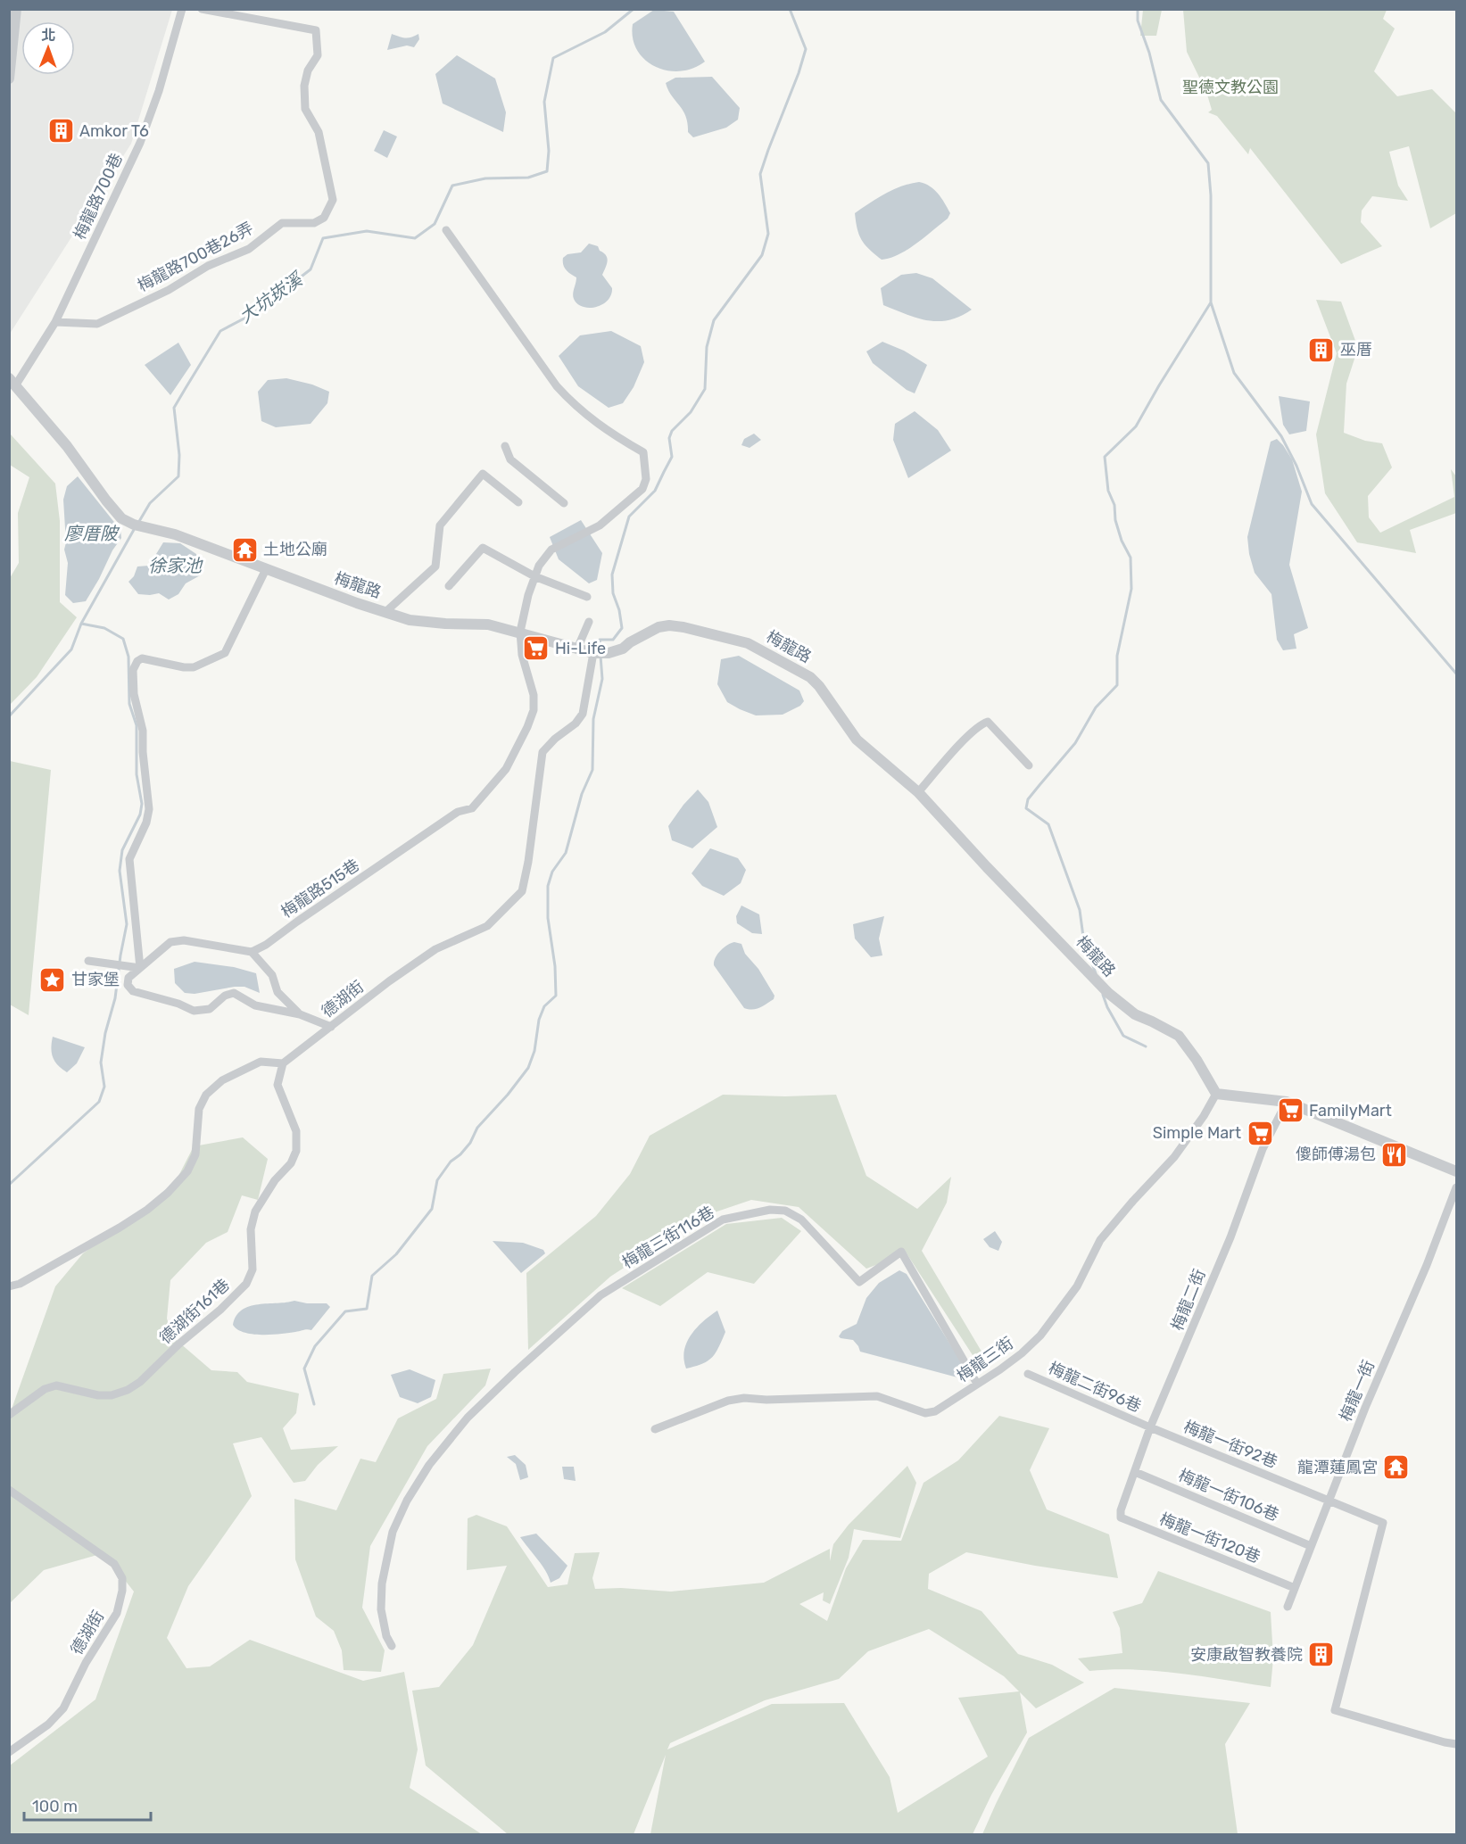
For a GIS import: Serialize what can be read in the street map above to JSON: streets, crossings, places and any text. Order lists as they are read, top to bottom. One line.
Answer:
{"streets":{"street":["梅龍路700巷","梅龍路700巷26弄","梅龍路","梅龍路515巷","德湖街","梅龍三街116巷","梅龍二街","德湖街161巷","梅龍三街","梅龍二街96巷","梅龍一街","梅龍一街92巷","梅龍一街106巷","梅龍一街120巷"]},"crossings":[["梅龍路700巷","梅龍路700巷26弄"],["梅龍路700巷","梅龍路"],["梅龍路","梅龍路515巷"],["梅龍路","德湖街"],["梅龍路","梅龍三街"],["德湖街","德湖街161巷"],["梅龍三街116巷","梅龍三街"],["梅龍二街","梅龍二街96巷"],["梅龍二街","梅龍一街92巷"],["梅龍二街","梅龍一街106巷"],["梅龍二街","梅龍一街120巷"],["梅龍二街96巷","梅龍一街92巷"],["梅龍一街","梅龍一街92巷"],["梅龍一街","梅龍一街106巷"],["梅龍一街","梅龍一街120巷"]],"water":["大坑崁溪","廖厝陂","徐家池"],"parks":["聖德文教公園"],"places":{"building":["Amkor T6","巫厝","安康啟智教養院"],"temple":["土地公廟","龍潭蓮鳳宮"],"supermarket":["Hi-Life","FamilyMart","Simple Mart"],"place":["甘家堡"],"restaurant":["傻師傅湯包"]},"scale_bar":"100 m","north":"top"}
